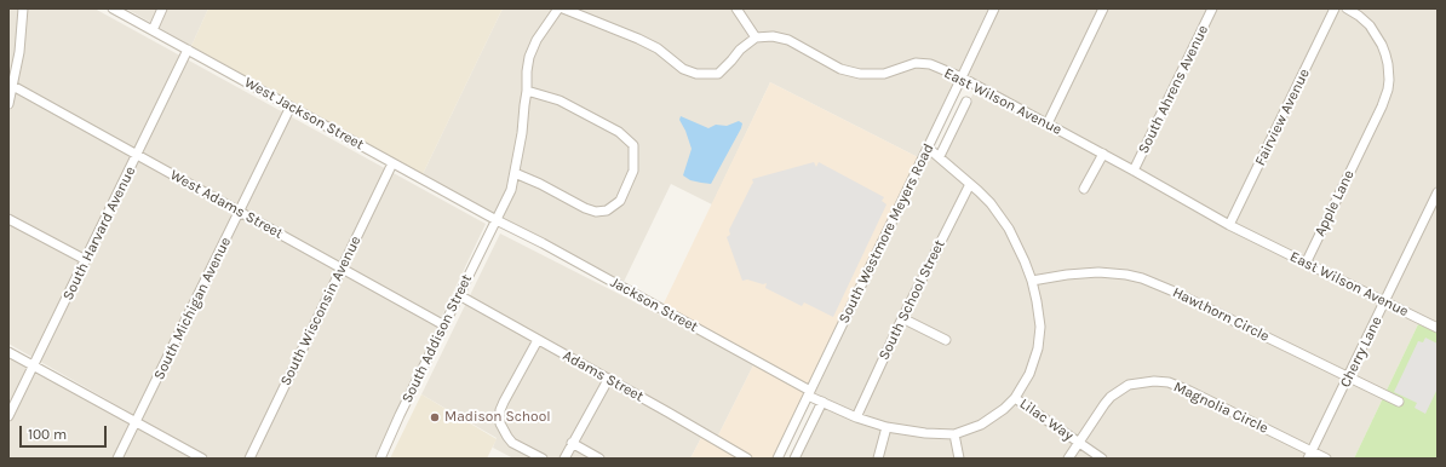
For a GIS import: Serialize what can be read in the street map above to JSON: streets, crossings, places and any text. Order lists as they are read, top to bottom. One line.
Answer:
{"streets":{"street":["South Ahrens Avenue","East Wilson Avenue","West Jackson Street","Fairview Avenue","Apple Lane","West Adams Street","South Harvard Avenue","South Westmore Meyers Road","South School Street","Jackson Street","South Michigan Avenue","South Wisconsin Avenue","Hawthorn Circle","South Addison Street","Cherry Lane","Adams Street","Magnolia Circle","Lilac Way"]},"crossings":[["South Ahrens Avenue","East Wilson Avenue"],["East Wilson Avenue","Fairview Avenue"],["East Wilson Avenue","Apple Lane"],["East Wilson Avenue","South Westmore Meyers Road"],["East Wilson Avenue","Cherry Lane"],["West Jackson Street","South Harvard Avenue"],["West Jackson Street","Jackson Street"],["West Jackson Street","South Michigan Avenue"],["West Jackson Street","South Wisconsin Avenue"],["West Jackson Street","South Addison Street"],["West Adams Street","South Harvard Avenue"],["West Adams Street","South Michigan Avenue"],["West Adams Street","South Wisconsin Avenue"],["West Adams Street","South Addison Street"],["South Westmore Meyers Road","Jackson Street"],["South School Street","Jackson Street"],["Jackson Street","South Addison Street"],["Hawthorn Circle","Cherry Lane"],["South Addison Street","Adams Street"],["Cherry Lane","Magnolia Circle"],["Magnolia Circle","Lilac Way"]],"places":["Madison School"],"scale_bar":"100 m"}
